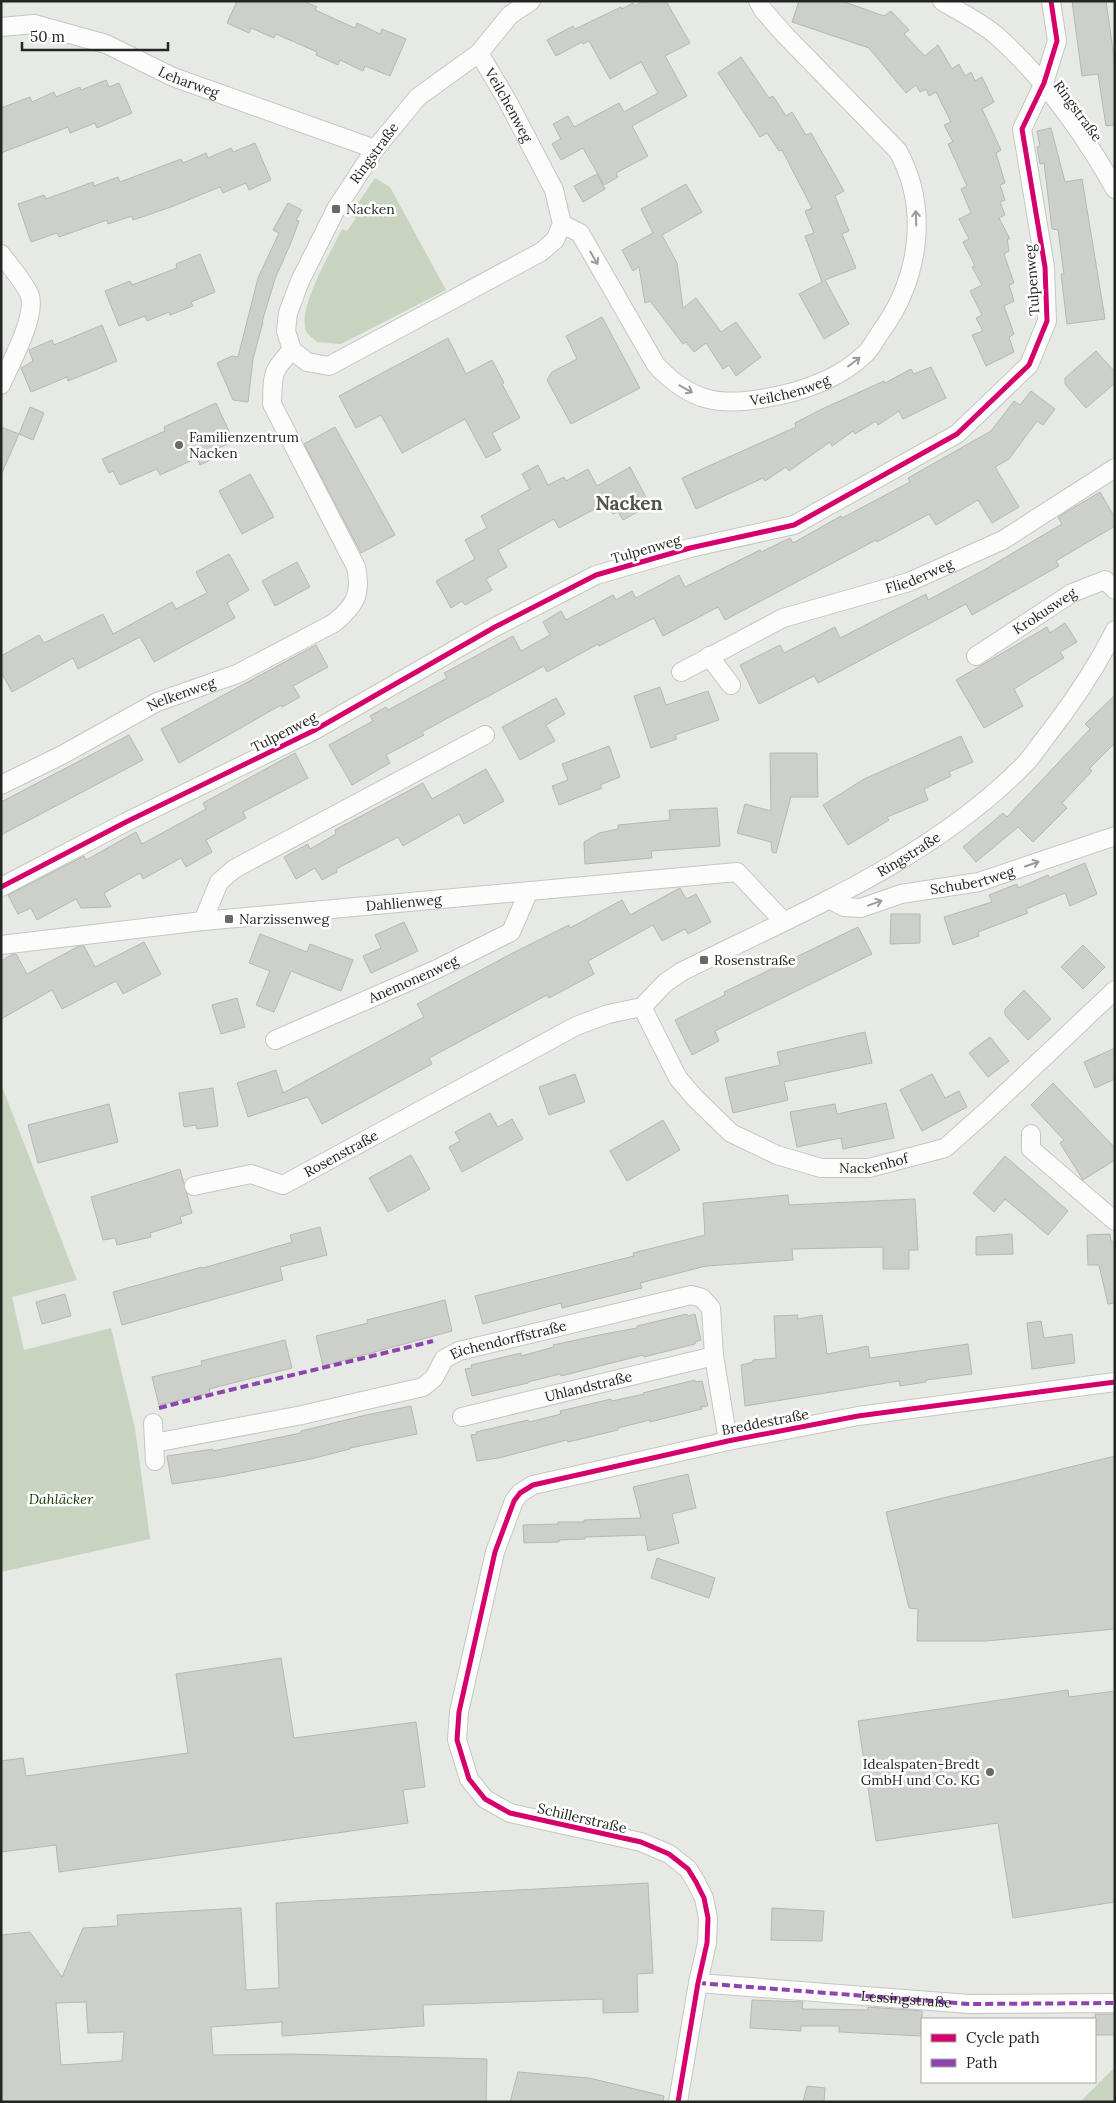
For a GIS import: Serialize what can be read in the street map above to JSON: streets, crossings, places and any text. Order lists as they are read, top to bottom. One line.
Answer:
{"streets":{"street":["Leharweg","Veilchenweg","Ringstraße","Tulpenweg","Fliederweg","Krokusweg","Nelkenweg","Schubertweg","Dahlienweg","Anemonenweg","Rosenstraße","Nackenhof","Eichendorffstraße","Uhlandstraße","Breddestraße","Schillerstraße","Lessingstraße"]},"crossings":[["Leharweg","Ringstraße"],["Veilchenweg","Ringstraße"],["Ringstraße","Tulpenweg"],["Ringstraße","Nelkenweg"],["Ringstraße","Schubertweg"],["Ringstraße","Dahlienweg"],["Ringstraße","Rosenstraße"],["Ringstraße","Nackenhof"],["Dahlienweg","Anemonenweg"],["Rosenstraße","Nackenhof"],["Eichendorffstraße","Uhlandstraße"],["Eichendorffstraße","Breddestraße"],["Breddestraße","Schillerstraße"],["Schillerstraße","Lessingstraße"]],"one_way":["Schubertweg"],"districts":["Nacken"],"parks":["Dahläcker"],"places":{"transit":["Nacken","Narzissenweg","Rosenstraße"],"other":["Familienzentrum Nacken","Idealspaten-Bredt GmbH und Co. KG"]},"legend":["Cycle path","Path"],"scale_bar":"50 m"}
